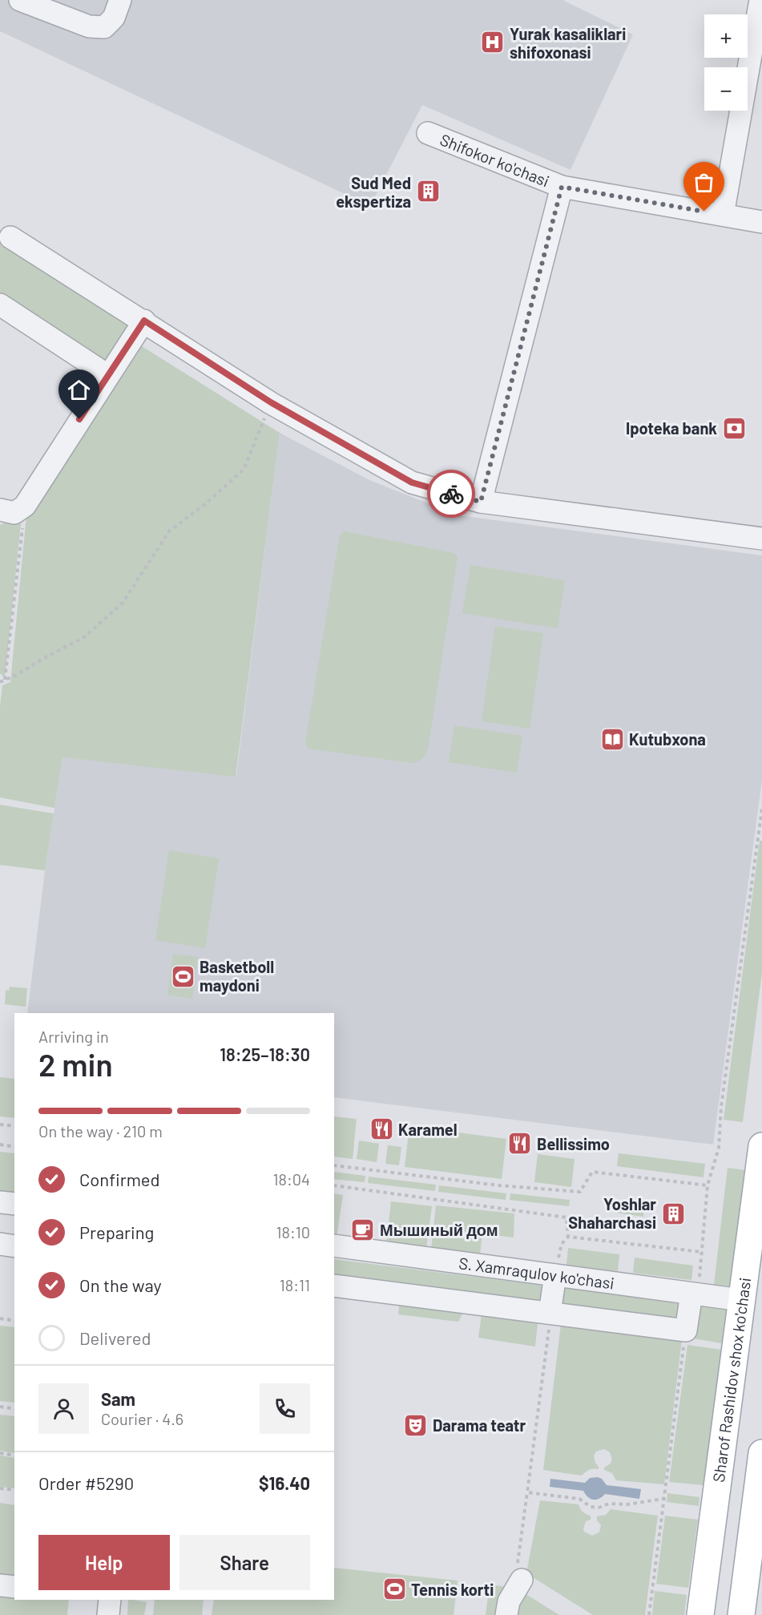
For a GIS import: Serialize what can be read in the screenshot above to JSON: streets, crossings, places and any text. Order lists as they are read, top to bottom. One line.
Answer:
{"streets":{"main road":["Sharof Rashidov shox ko'chasi"],"street":["Shifokor ko'chasi","S. Xamraqulov ko'chasi"]},"crossings":[["S. Xamraqulov ko'chasi","Sharof Rashidov shox ko'chasi"]],"places":{"hospital":["Yurak kasaliklari shifoxonasi"],"building":["Sud Med ekspertiza","Yoshlar Shaharchasi"],"bank":["Ipoteka bank"],"library":["Kutubxona"],"sports":["Basketboll maydoni","Tennis korti"],"restaurant":["Karamel","Bellissimo"],"cafe":["Мышиный дом"],"theatre":["Darama teatr"]},"page":{"map_buttons":["+","−"],"heading":["2 min","Arriving in","18:25–18:30"],"panel":["Sam","Courier · 4.6","Order #5290","$16.40"],"bar":"On the way · 210 m","list":[["Confirmed","18:04"],["Preparing","18:10"],["On the way","18:11"],"Delivered"],"buttons":["Help","Share"]}}
